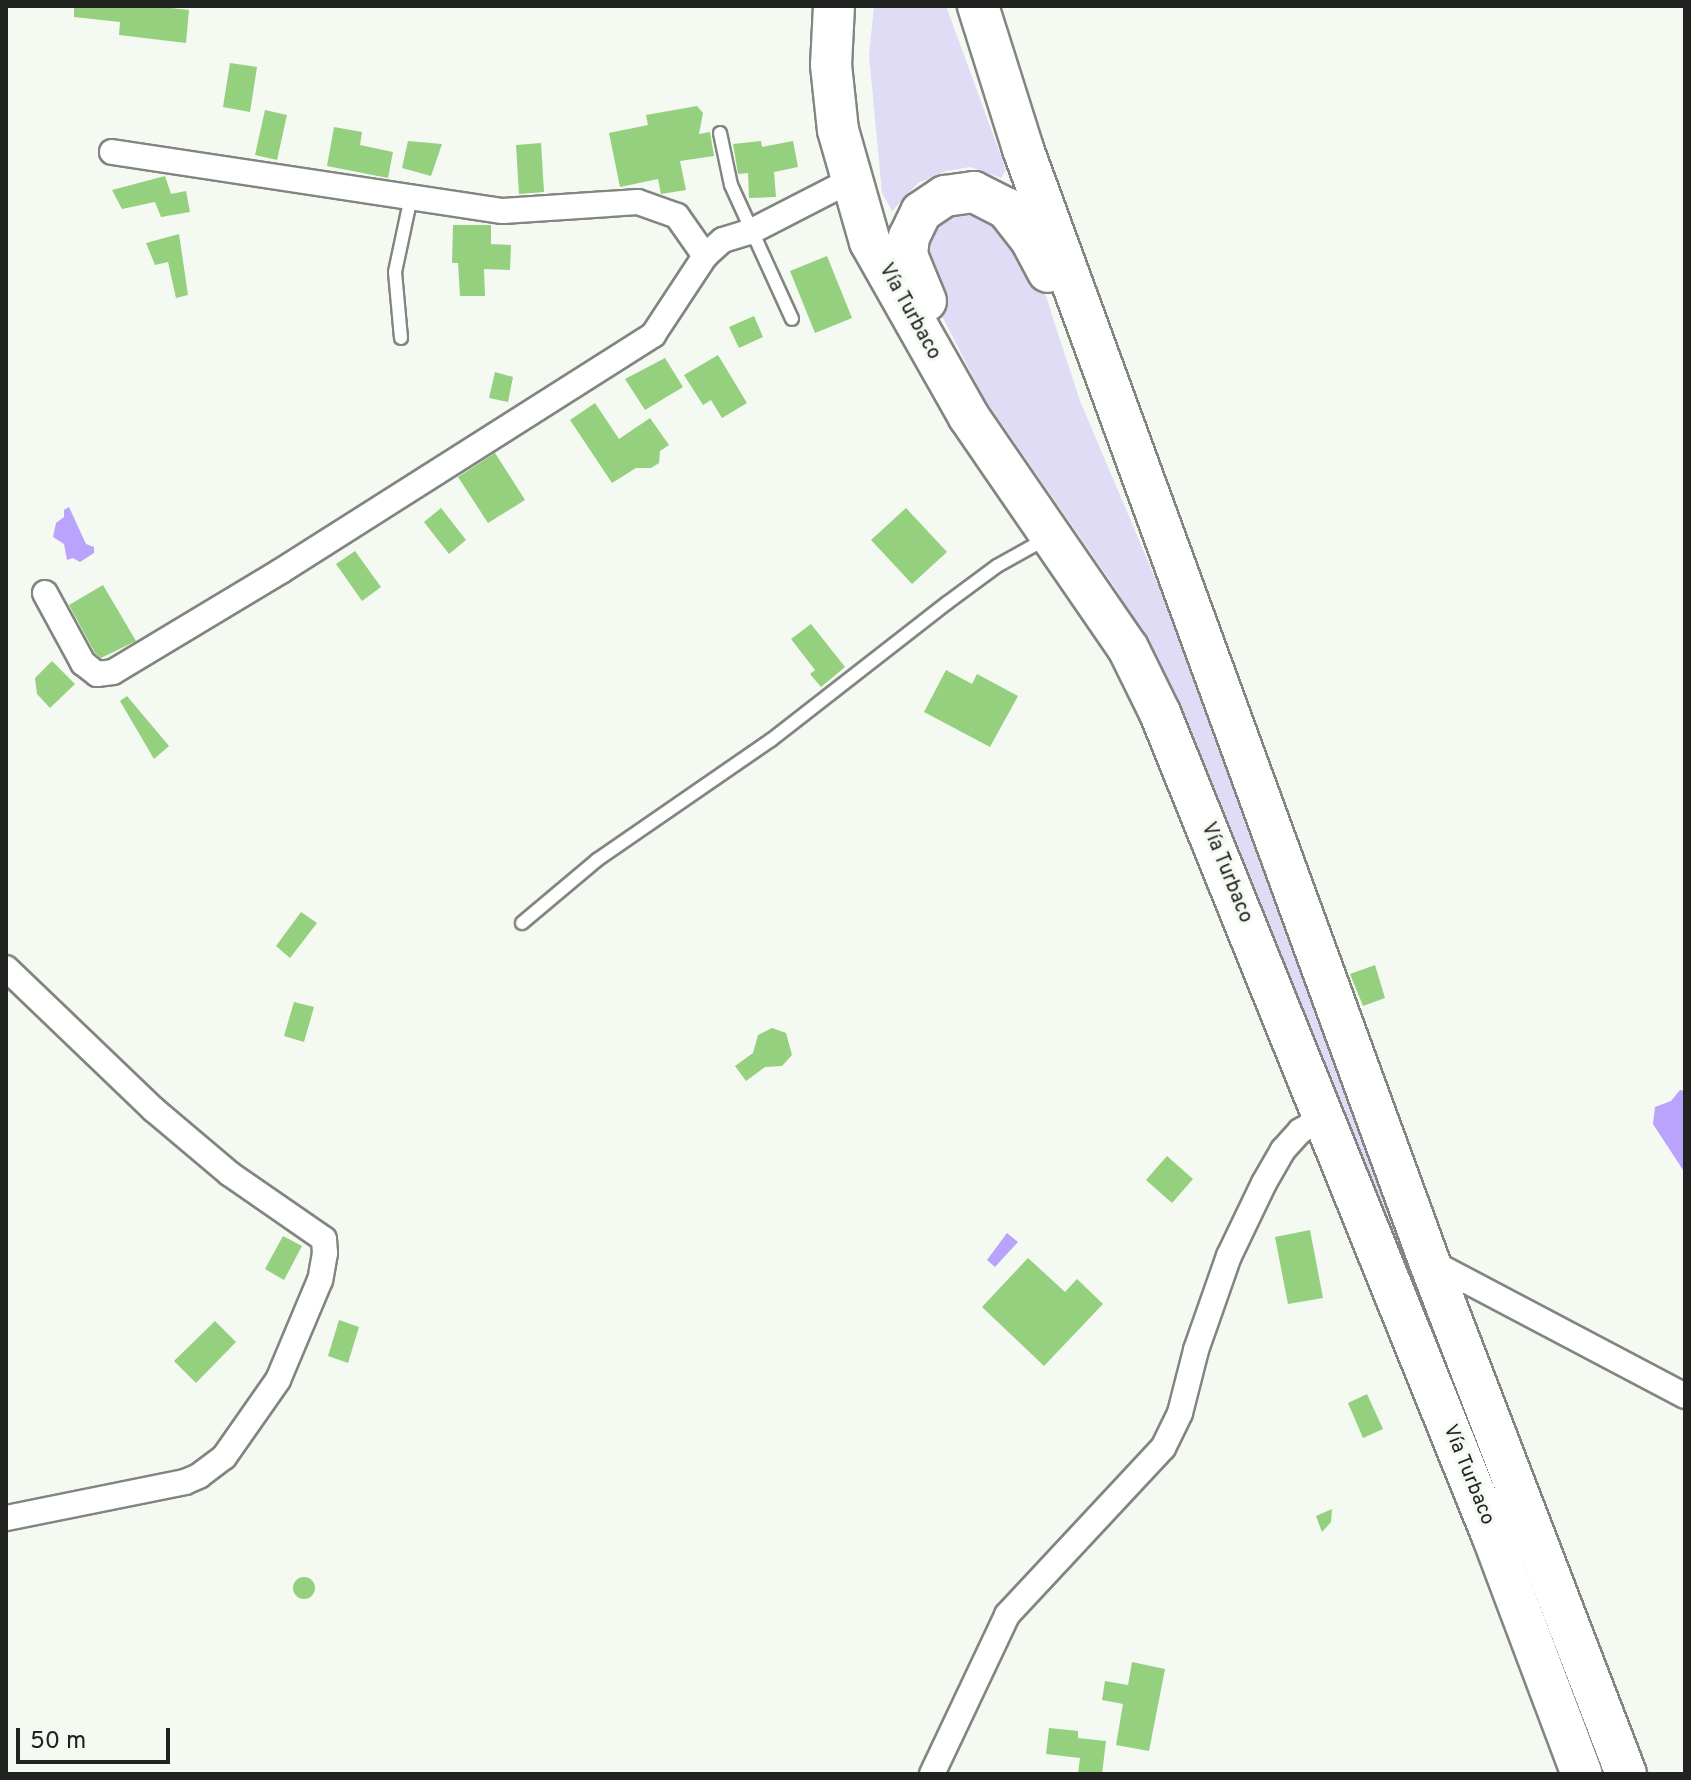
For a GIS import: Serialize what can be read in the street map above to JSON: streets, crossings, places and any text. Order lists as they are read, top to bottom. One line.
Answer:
{"streets":{"highway":["Vía Turbaco"]},"scale_bar":"50 m"}
